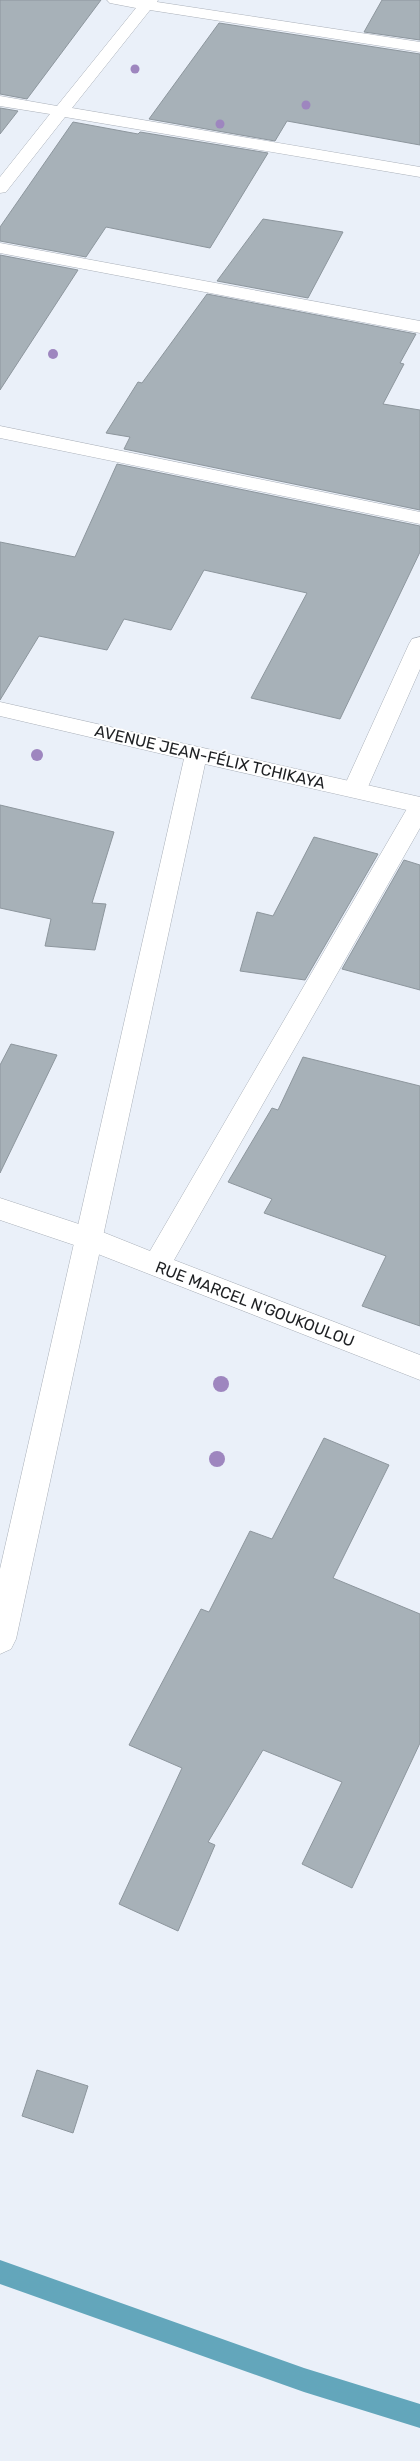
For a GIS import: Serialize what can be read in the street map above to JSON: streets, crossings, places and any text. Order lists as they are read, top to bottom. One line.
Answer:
{"streets":{"street":["AVENUE JEAN-FÉLIX TCHIKAYA","RUE MARCEL N'GOUKOULOU"]}}
